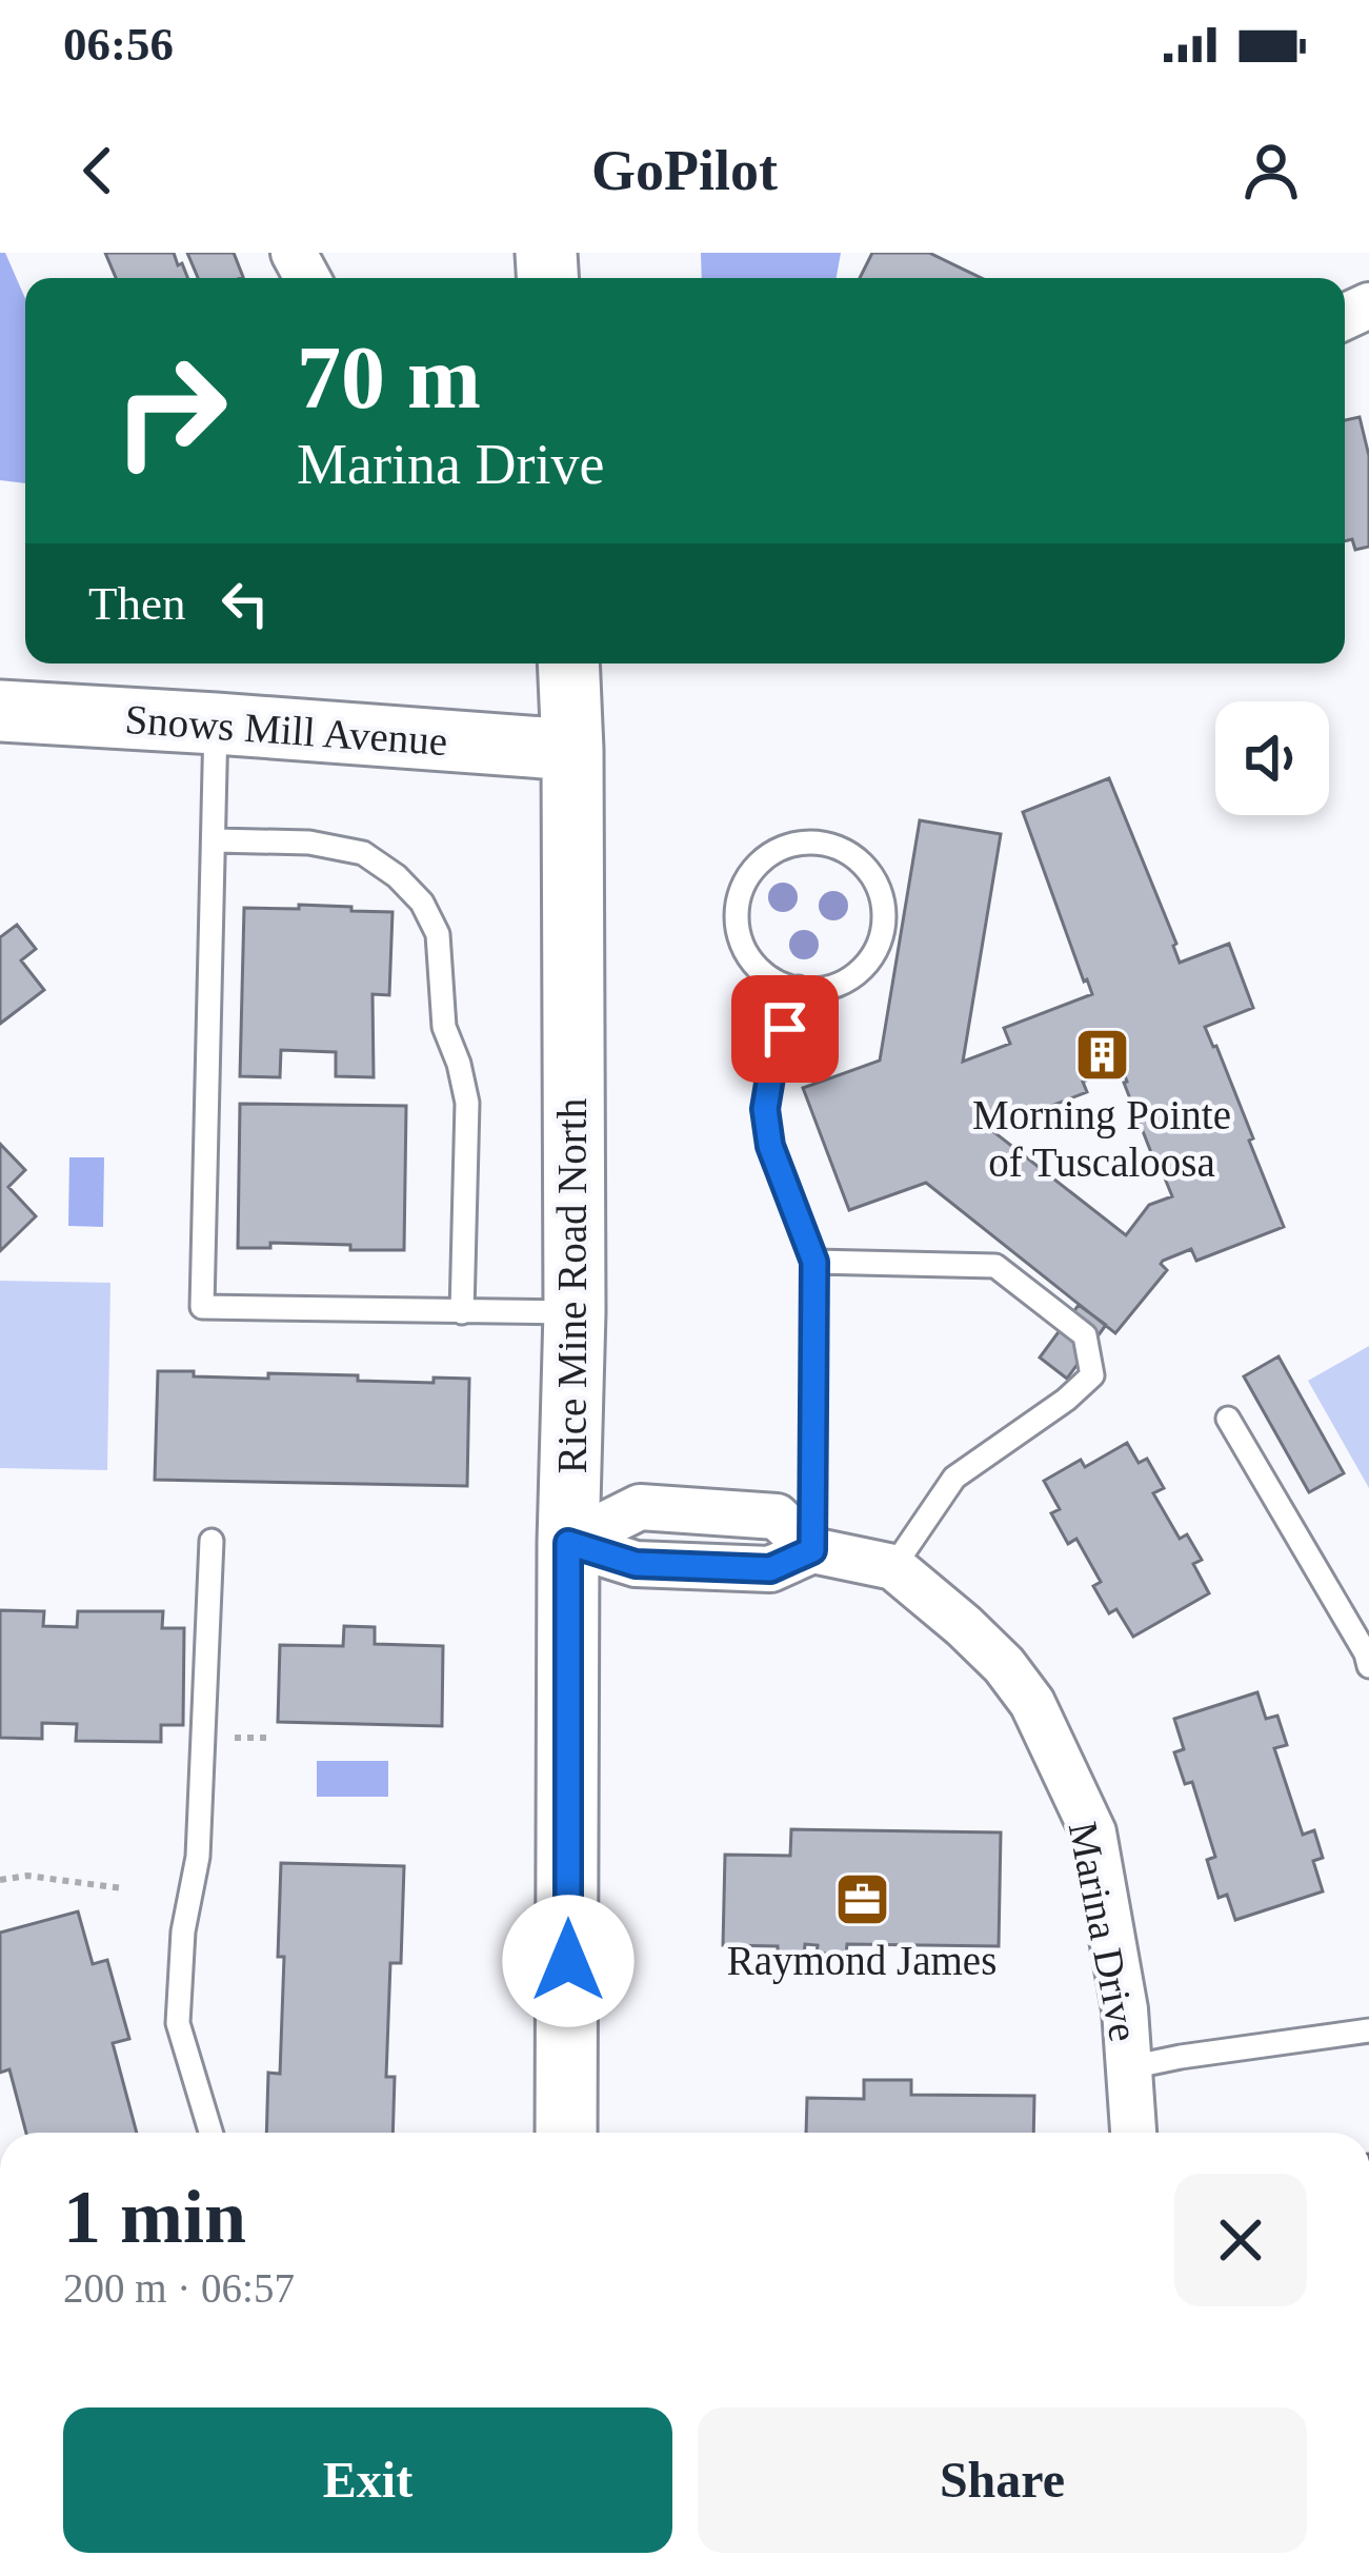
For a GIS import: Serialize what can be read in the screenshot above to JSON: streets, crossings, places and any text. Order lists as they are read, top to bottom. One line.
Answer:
{"streets":{"main road":["Snows Mill Avenue","Rice Mine Road North"],"street":["Marina Drive"]},"crossings":[["Snows Mill Avenue","Rice Mine Road North"],["Rice Mine Road North","Marina Drive"]],"places":{"building":["Morning Pointe of Tuscaloosa"],"office":["Raymond James"]},"page":{"status":"06:56","header":"GoPilot","turn":["70 m","Marina Drive"],"then":"Then","heading":["1 min","200 m · 06:57"],"buttons":["Exit","Share"]}}
